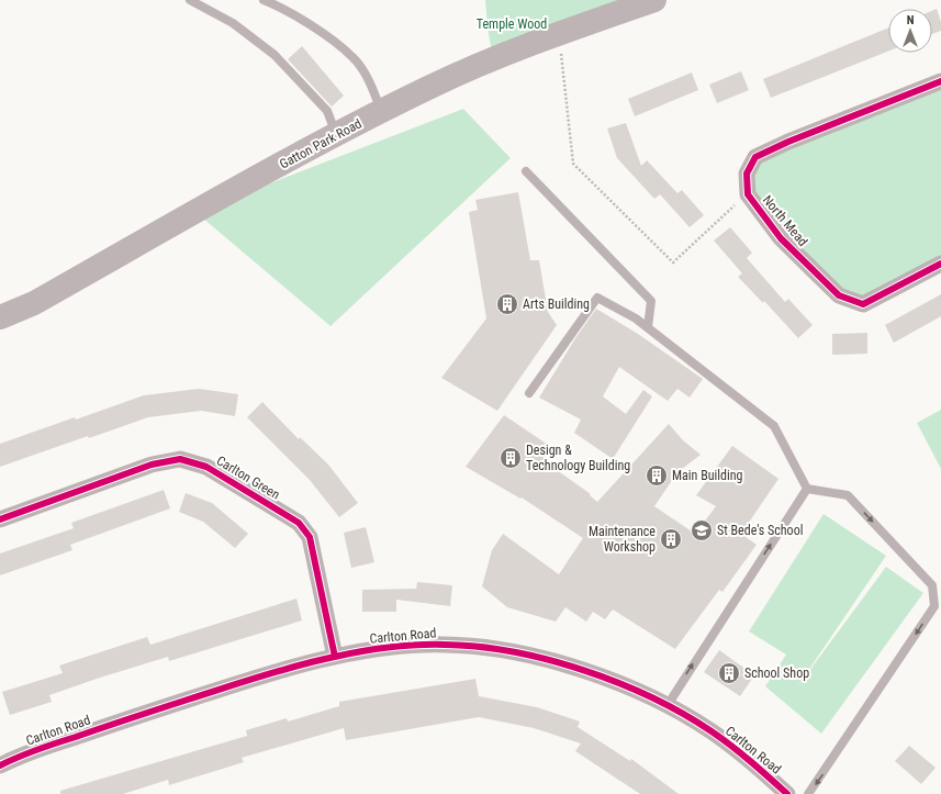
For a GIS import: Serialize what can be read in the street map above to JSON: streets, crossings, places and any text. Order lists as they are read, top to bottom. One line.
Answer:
{"streets":{"main road":["Gatton Park Road"],"street":["North Mead","Carlton Green","Carlton Road"]},"crossings":[["Carlton Green","Carlton Road"]],"parks":["Temple Wood"],"places":{"building":["Arts Building","Design & Technology Building","Main Building","Maintenance Workshop","School Shop"],"school or university":["St Bede's School"]},"north":"top"}
